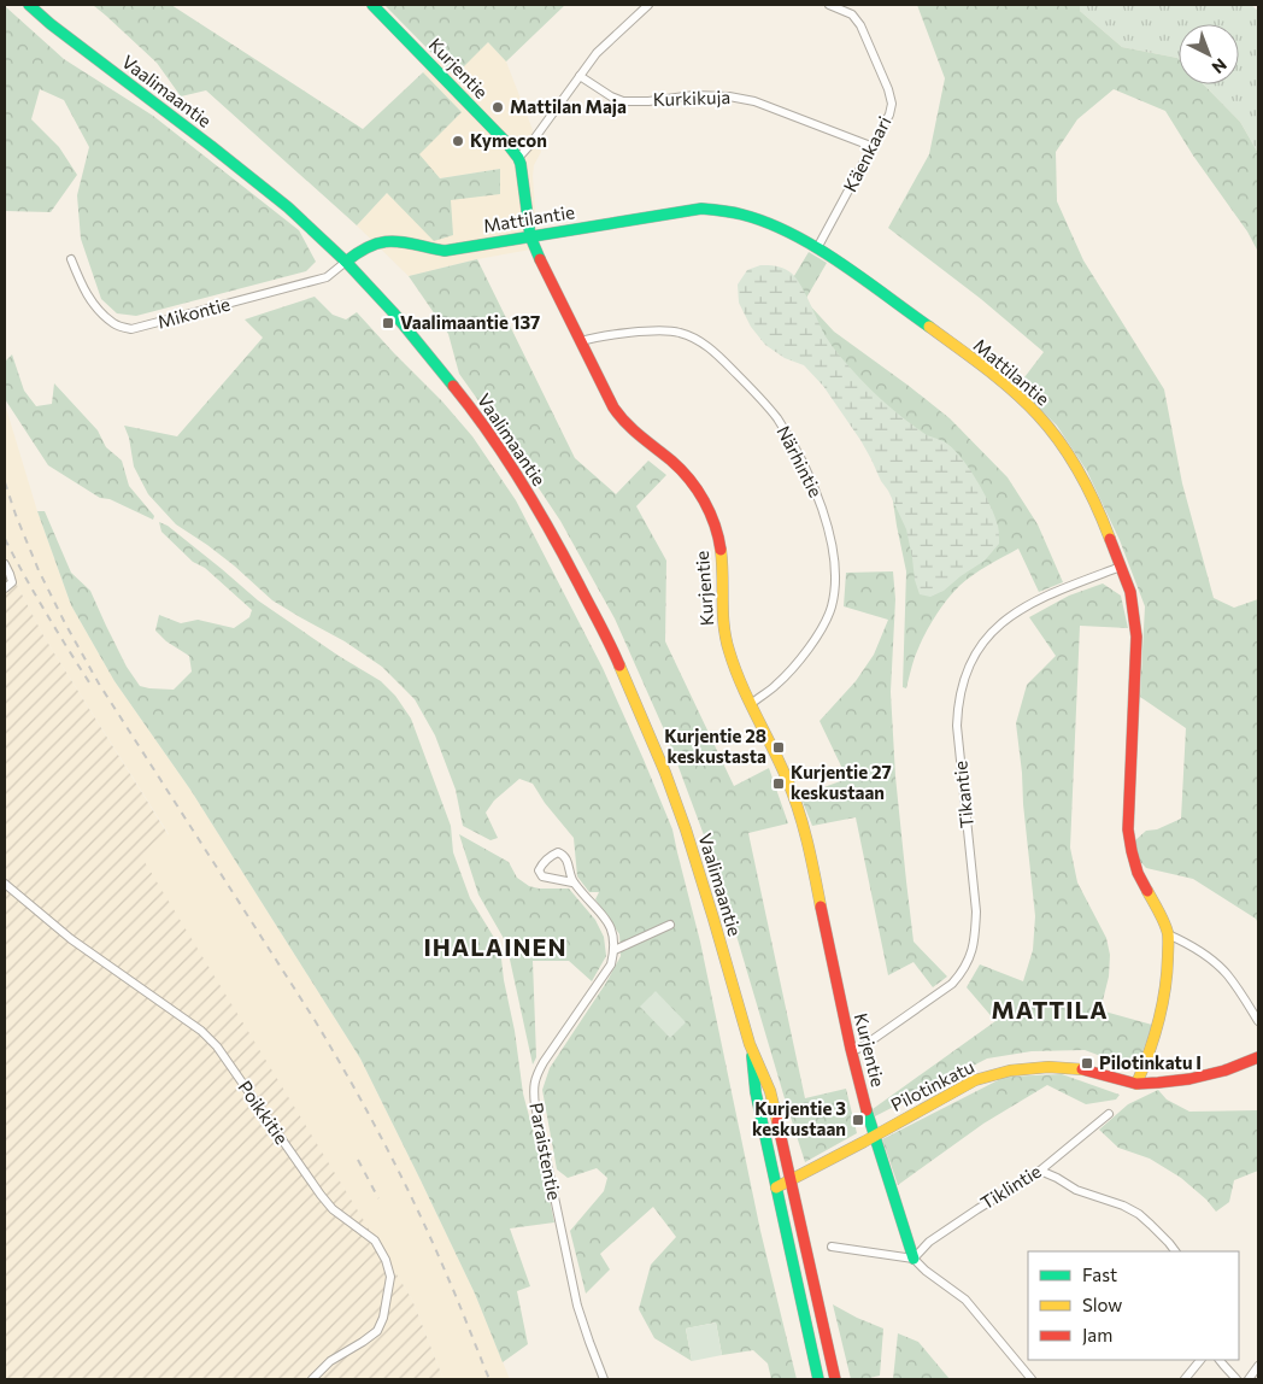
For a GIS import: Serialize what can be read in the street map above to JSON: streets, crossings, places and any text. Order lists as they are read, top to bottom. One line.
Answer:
{"streets":{"street":["Kurjentie","Vaalimaantie","Kurkikuja","Käenkaari","Mattilantie","Mikontie","Närhintie","Tikantie","Pilotinkatu","Poikkitie","Paraistentie","Tiklintie"]},"crossings":[["Kurjentie","Mattilantie"],["Kurjentie","Närhintie"],["Kurjentie","Tikantie"],["Kurjentie","Pilotinkatu"],["Kurjentie","Tiklintie"],["Vaalimaantie","Mattilantie"],["Vaalimaantie","Mikontie"],["Vaalimaantie","Pilotinkatu"],["Kurkikuja","Käenkaari"],["Käenkaari","Mattilantie"],["Mattilantie","Mikontie"],["Mattilantie","Tikantie"],["Mattilantie","Pilotinkatu"]],"districts":["IHALAINEN","MATTILA"],"places":{"other":["Mattilan Maja","Kymecon"],"transit":["Vaalimaantie 137","Kurjentie 28 keskustasta","Kurjentie 27 keskustaan","Pilotinkatu I","Kurjentie 3 keskustaan"]},"legend":["Fast","Slow","Jam"],"north":"bottom right"}
